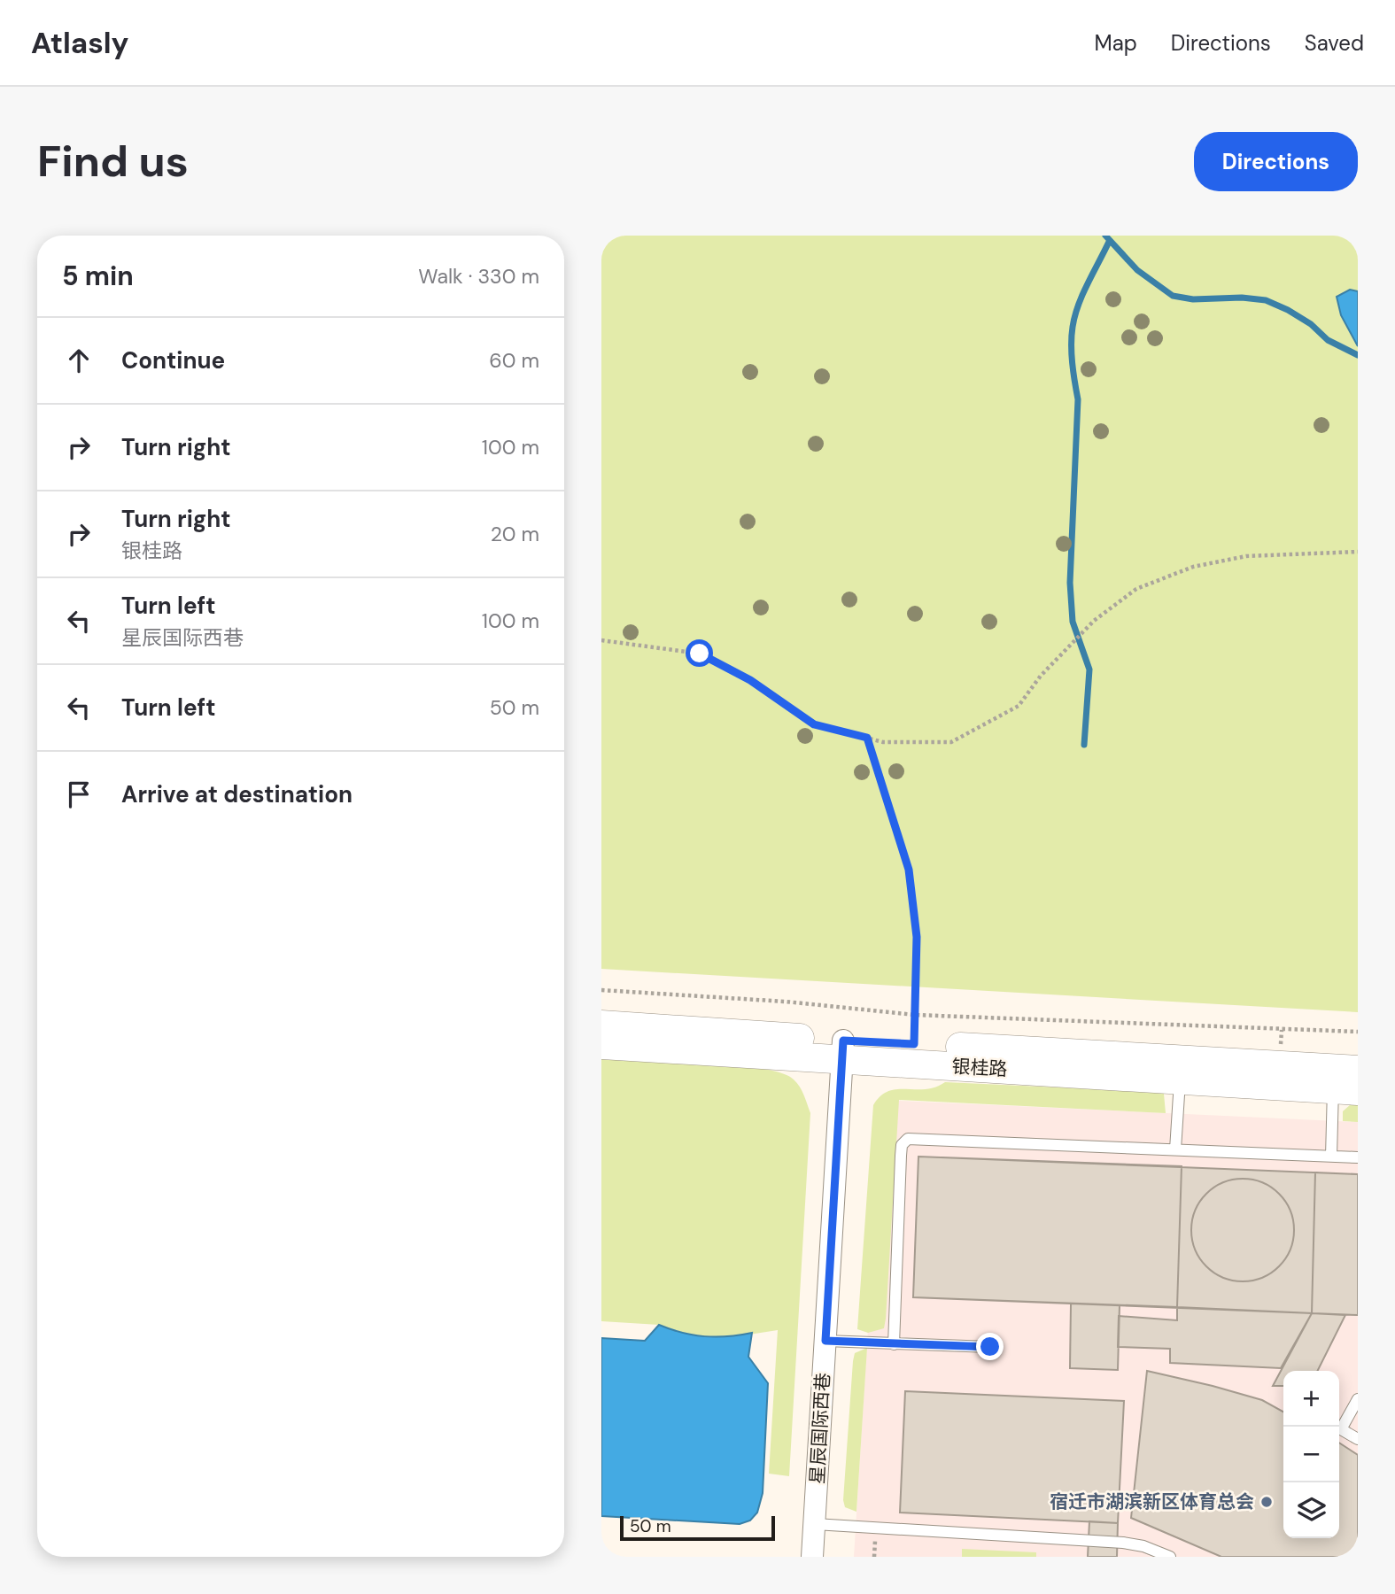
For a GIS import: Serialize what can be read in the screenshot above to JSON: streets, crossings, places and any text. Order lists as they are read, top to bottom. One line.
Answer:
{"streets":{"street":["银桂路","星辰国际西巷"]},"crossings":[["银桂路","星辰国际西巷"]],"places":["宿迁市湖滨新区体育总会"],"scale_bar":"50 m","page":{"header":"Atlasly","nav":["Map","Directions","Saved"],"buttons":"Directions","title":"Find us","heading":["5 min","Walk · 330 m"],"list":[["Continue","60 m"],["Turn right","100 m"],["Turn right","银桂路","20 m"],["Turn left","星辰国际西巷","100 m"],["Turn left","50 m"],"Arrive at destination"],"map_buttons":["+","−"],"scale":"50 m"}}
